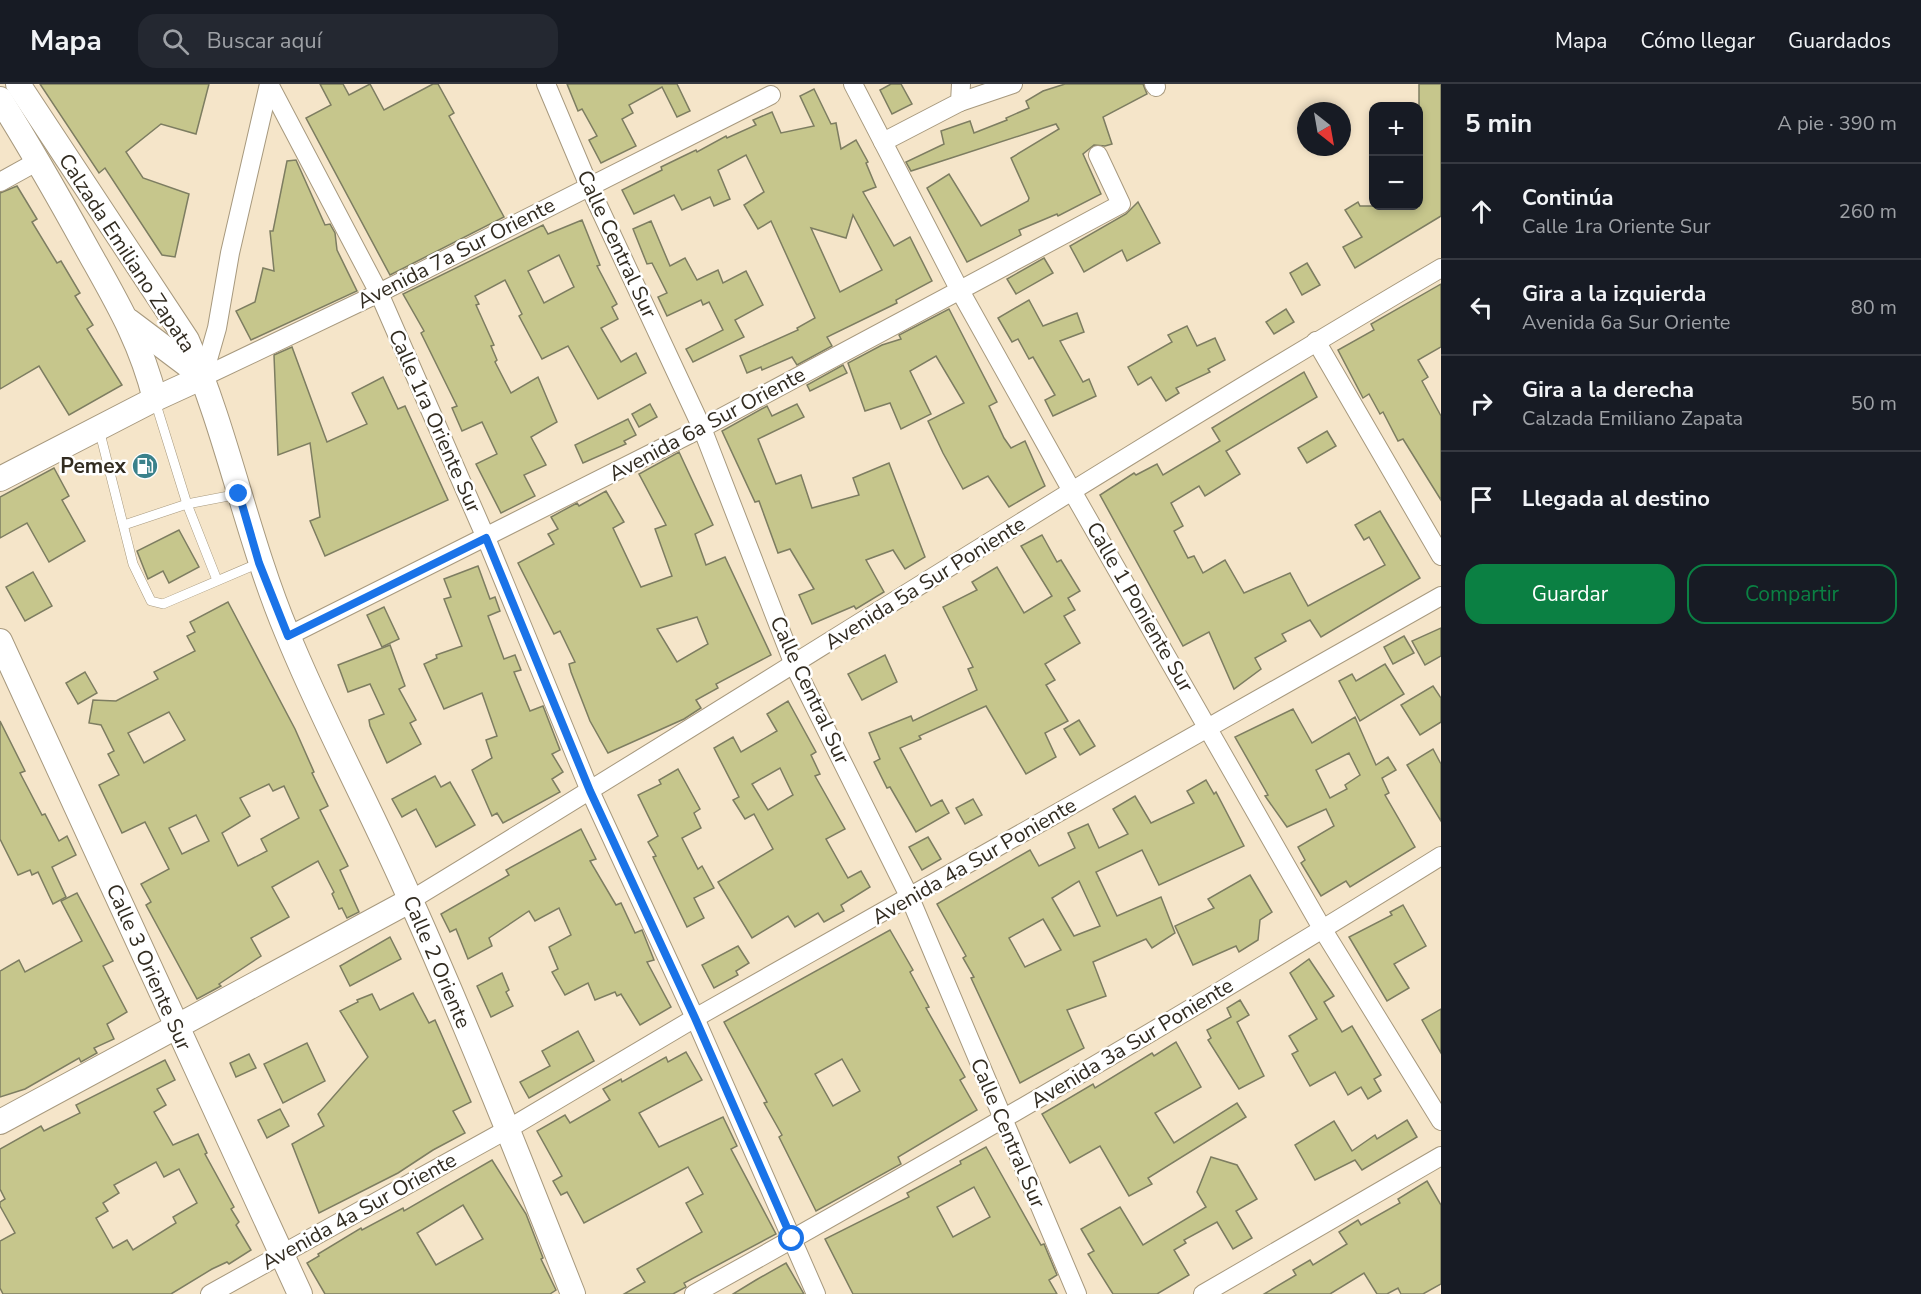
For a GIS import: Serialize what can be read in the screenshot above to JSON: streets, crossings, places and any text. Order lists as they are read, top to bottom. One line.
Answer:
{"streets":{"main road":["Calzada Emiliano Zapata","Calle 2 Oriente","Calle 3 Oriente Sur"],"street":["Calle Central Sur","Avenida 7a Sur Oriente","Calle 1ra Oriente Sur","Avenida 6a Sur Oriente","Avenida 5a Sur Poniente","Calle 1 Poniente Sur","Avenida 4a Sur Poniente","Avenida 3a Sur Poniente","Avenida 4a Sur Oriente"]},"crossings":[["Calle Central Sur","Avenida 7a Sur Oriente"],["Calle Central Sur","Avenida 6a Sur Oriente"],["Calle Central Sur","Avenida 5a Sur Poniente"],["Calle Central Sur","Avenida 4a Sur Poniente"],["Calle Central Sur","Avenida 3a Sur Poniente"],["Calzada Emiliano Zapata","Avenida 7a Sur Oriente"],["Calzada Emiliano Zapata","Avenida 6a Sur Oriente"],["Calzada Emiliano Zapata","Calle 2 Oriente"],["Avenida 7a Sur Oriente","Calle 1ra Oriente Sur"],["Calle 1ra Oriente Sur","Avenida 6a Sur Oriente"],["Calle 1ra Oriente Sur","Avenida 5a Sur Poniente"],["Calle 1ra Oriente Sur","Avenida 4a Sur Poniente"],["Calle 1ra Oriente Sur","Avenida 3a Sur Poniente"],["Avenida 6a Sur Oriente","Calle 1 Poniente Sur"],["Avenida 6a Sur Oriente","Calle 2 Oriente"],["Avenida 5a Sur Poniente","Calle 1 Poniente Sur"],["Avenida 5a Sur Poniente","Calle 2 Oriente"],["Calle 1 Poniente Sur","Avenida 4a Sur Poniente"],["Calle 1 Poniente Sur","Avenida 3a Sur Poniente"],["Avenida 4a Sur Poniente","Calle 2 Oriente"],["Avenida 4a Sur Poniente","Avenida 4a Sur Oriente"],["Calle 2 Oriente","Avenida 4a Sur Oriente"],["Calle 3 Oriente Sur","Avenida 4a Sur Oriente"]],"places":{"fuel station":["Pemex"]},"north":"bottom right","page":{"header":"Mapa","search":"Buscar aquí","nav":["Mapa","Cómo llegar","Guardados"],"heading":["5 min","A pie · 390 m"],"map_buttons":["+","−"],"list":[["Continúa","Calle 1ra Oriente Sur","260 m"],["Gira a la izquierda","Avenida 6a Sur Oriente","80 m"],["Gira a la derecha","Calzada Emiliano Zapata","50 m"],"Llegada al destino"],"buttons":["Guardar","Compartir"]}}
